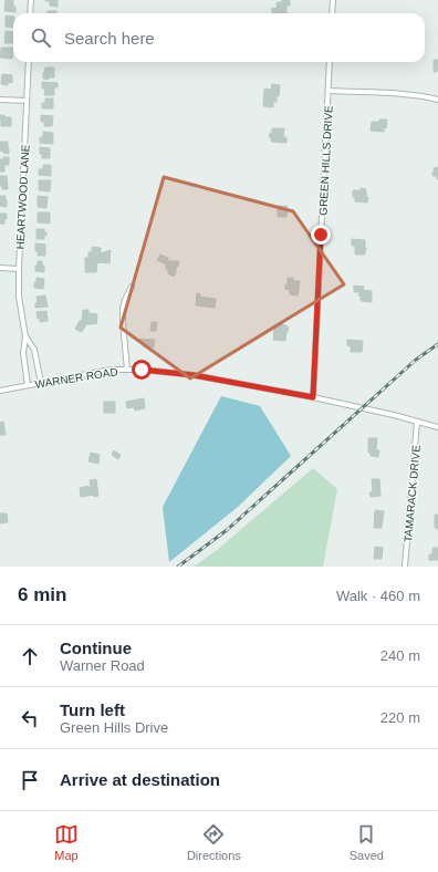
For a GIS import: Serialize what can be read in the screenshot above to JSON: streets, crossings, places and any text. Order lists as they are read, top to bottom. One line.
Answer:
{"streets":{"street":["GREEN HILLS DRIVE","HEARTWOOD LANE","WARNER ROAD","TAMARACK DRIVE"]},"crossings":[["GREEN HILLS DRIVE","WARNER ROAD"],["HEARTWOOD LANE","WARNER ROAD"],["WARNER ROAD","TAMARACK DRIVE"]],"page":{"search":"Search here","heading":["6 min","Walk · 460 m"],"list":[["Continue","Warner Road","240 m"],["Turn left","Green Hills Drive","220 m"],"Arrive at destination"],"nav":["Map","Directions","Saved"]}}
